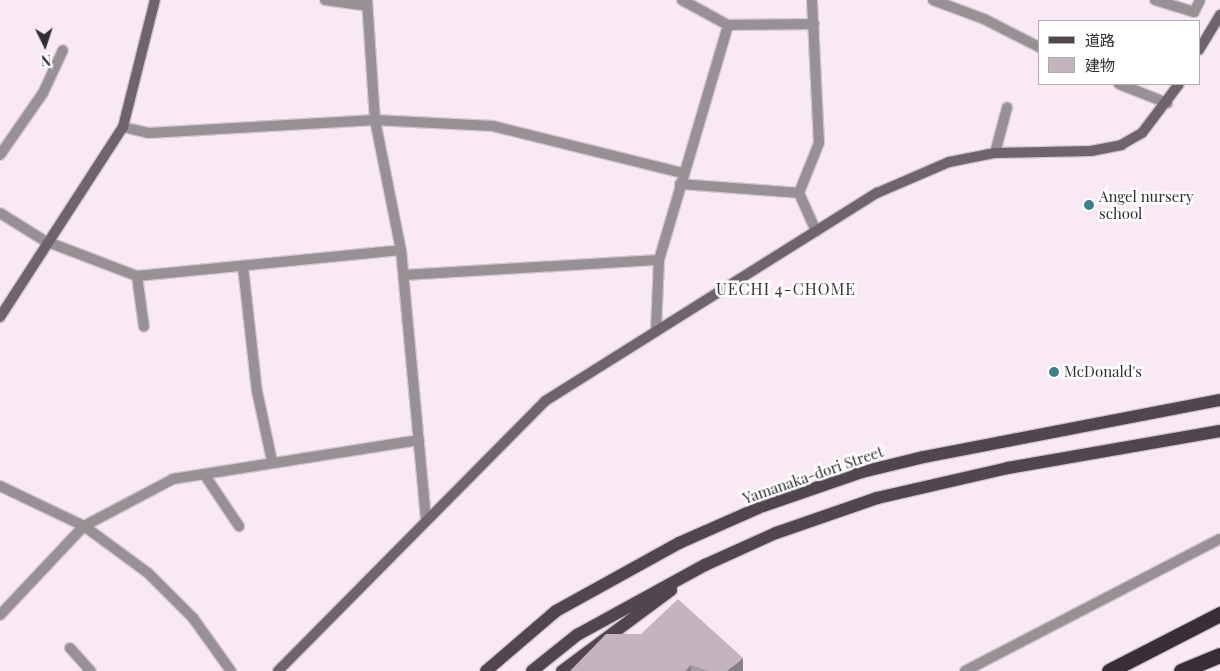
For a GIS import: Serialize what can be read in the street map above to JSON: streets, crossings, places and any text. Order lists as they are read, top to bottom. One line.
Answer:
{"streets":{"main road":["Yamanaka-dori Street"]},"districts":["UECHI 4-CHOME"],"places":["Angel nursery school","McDonald's"],"legend":["道路","建物"],"north":"bottom"}
